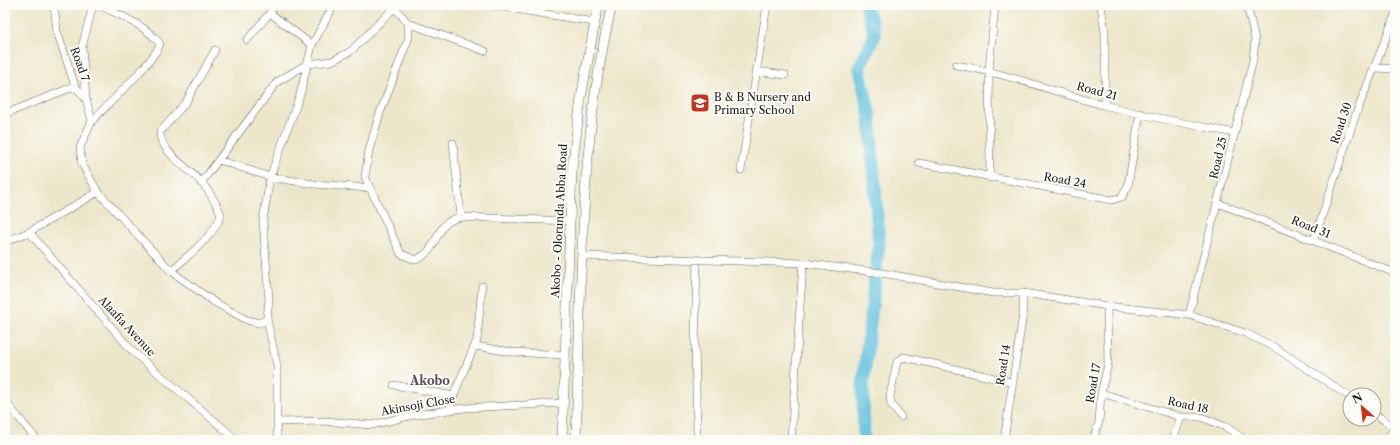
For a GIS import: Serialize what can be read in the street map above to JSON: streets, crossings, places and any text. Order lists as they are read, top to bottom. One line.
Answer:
{"streets":{"main road":["Akobo - Olorunda Abba Road"],"street":["Road 7","Road 21","Road 30","Road 25","Road 24","Road 31","Alaafia Avenue","Road 14","Road 17","Akinsoji Close","Road 18"]},"crossings":[["Road 21","Road 25"],["Road 21","Road 24"],["Road 30","Road 31"],["Road 25","Road 31"],["Akobo - Olorunda Abba Road","Akinsoji Close"],["Road 17","Road 18"]],"districts":["Akobo"],"places":{"school or university":["B & B Nursery and Primary School"]},"north":"top left"}
